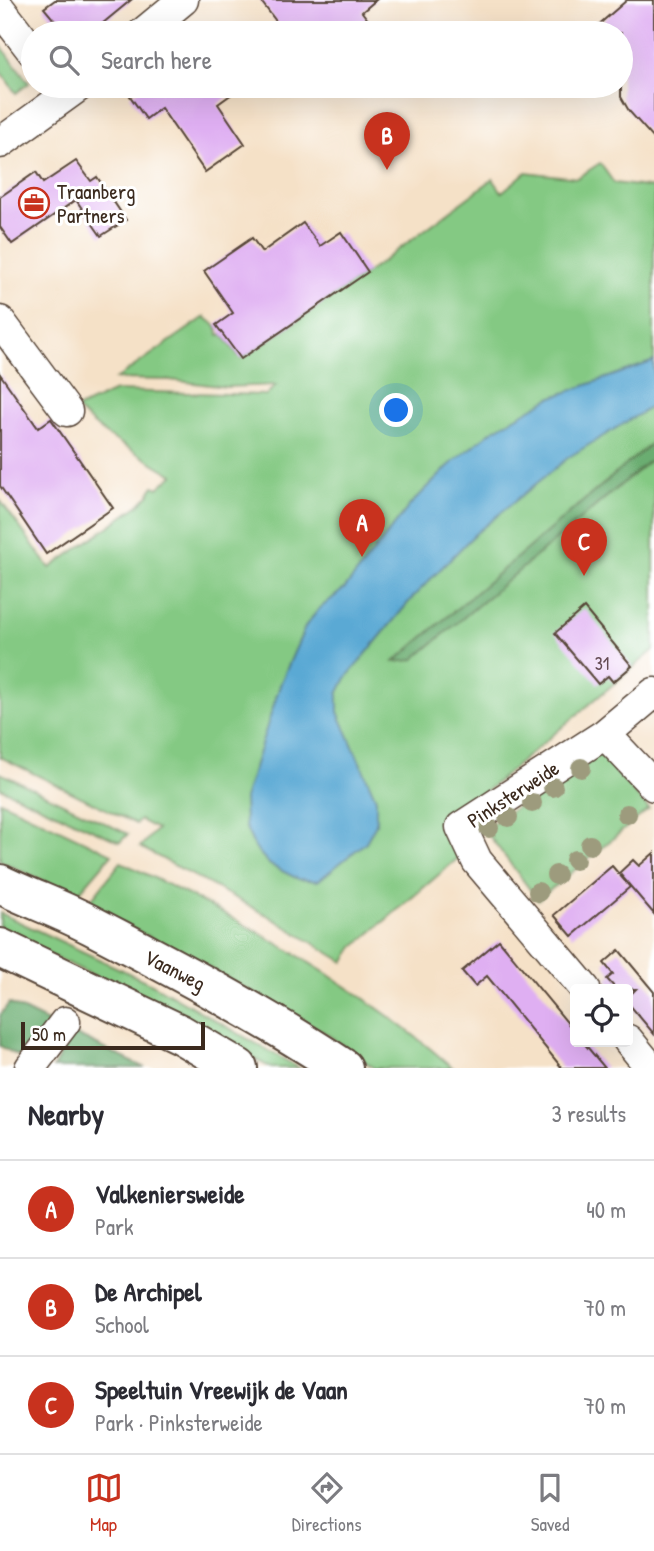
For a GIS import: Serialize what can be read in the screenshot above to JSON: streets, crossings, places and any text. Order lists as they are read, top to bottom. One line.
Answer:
{"streets":{"highway":["Vaanweg"],"street":["Pinksterweide"]},"places":{"office":["Traanberg Partners"]},"house_numbers":["31"],"scale_bar":"50 m","page":{"search":"Search here","pins":["B","A","C"],"scale":"50 m","heading":["Nearby","3 results"],"list":[{"mark":"A","name":"Valkeniersweide","note":"Park","value":"40 m"},{"mark":"B","name":"De Archipel","note":"School","value":"70 m"},{"mark":"C","name":"Speeltuin Vreewijk de Vaan","note":"Park · Pinksterweide","value":"70 m"}],"nav":["Map","Directions","Saved"]}}
